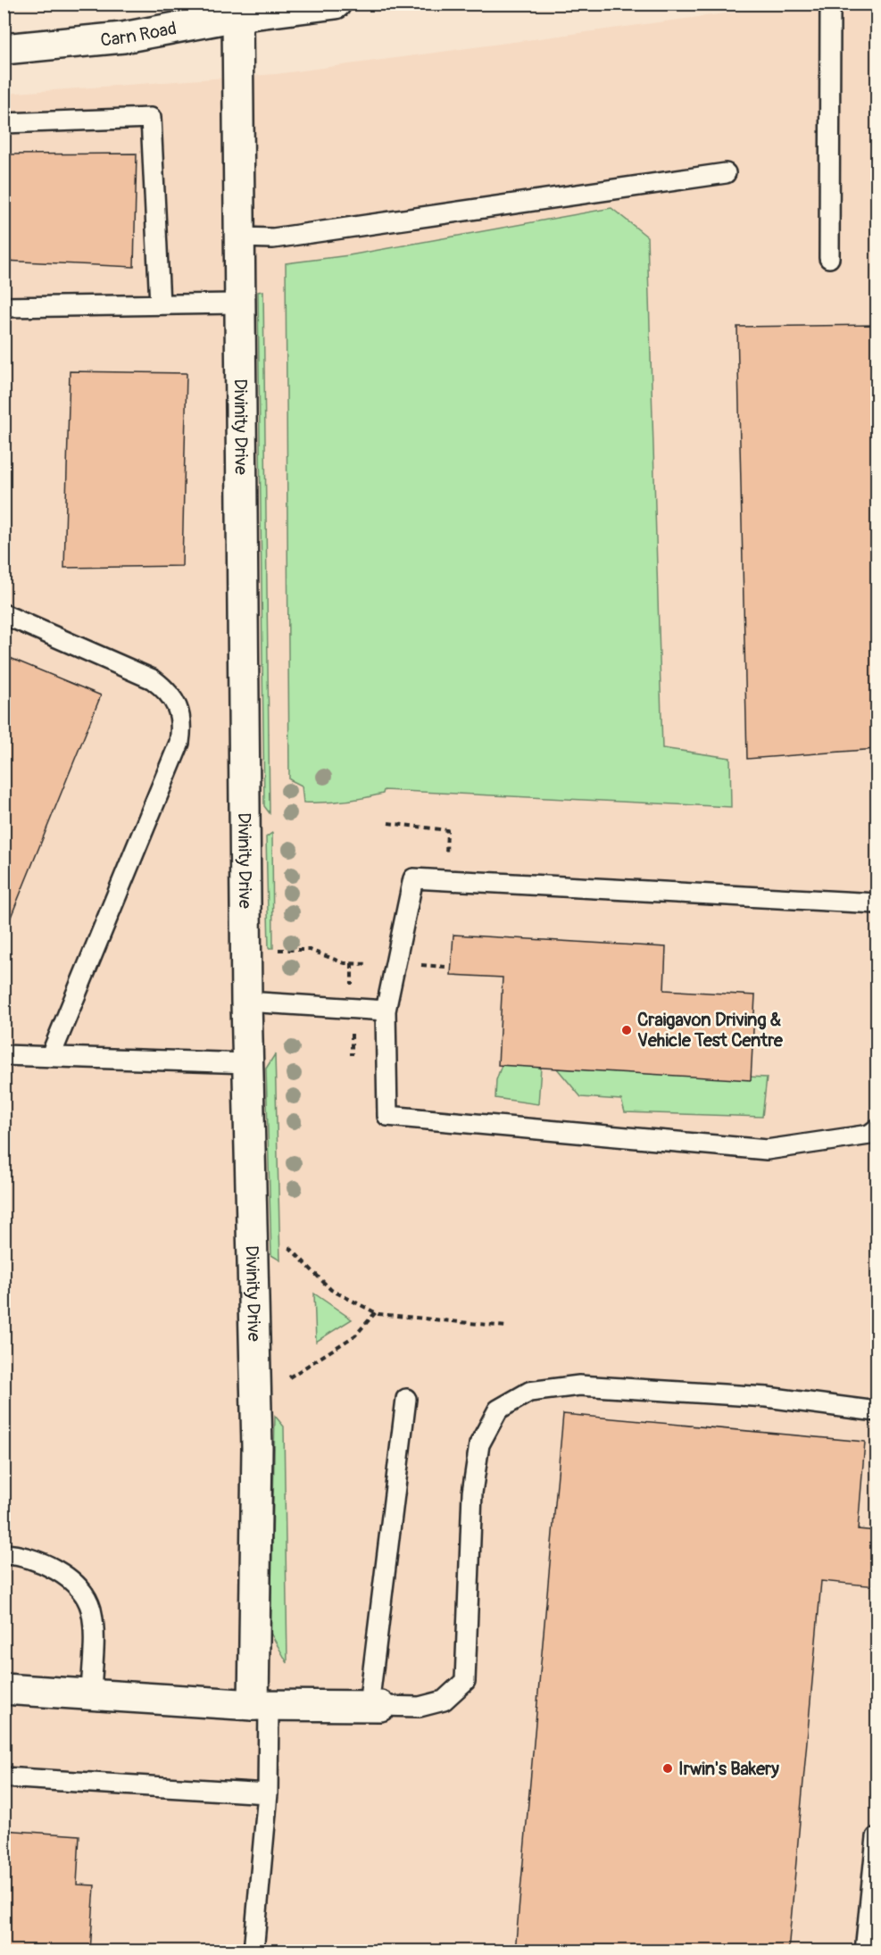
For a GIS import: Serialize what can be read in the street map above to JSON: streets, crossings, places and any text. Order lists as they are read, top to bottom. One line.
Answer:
{"streets":{"street":["Carn Road","Divinity Drive"]},"crossings":[["Carn Road","Divinity Drive"]],"places":["Craigavon Driving & Vehicle Test Centre","Irwin's Bakery"]}
